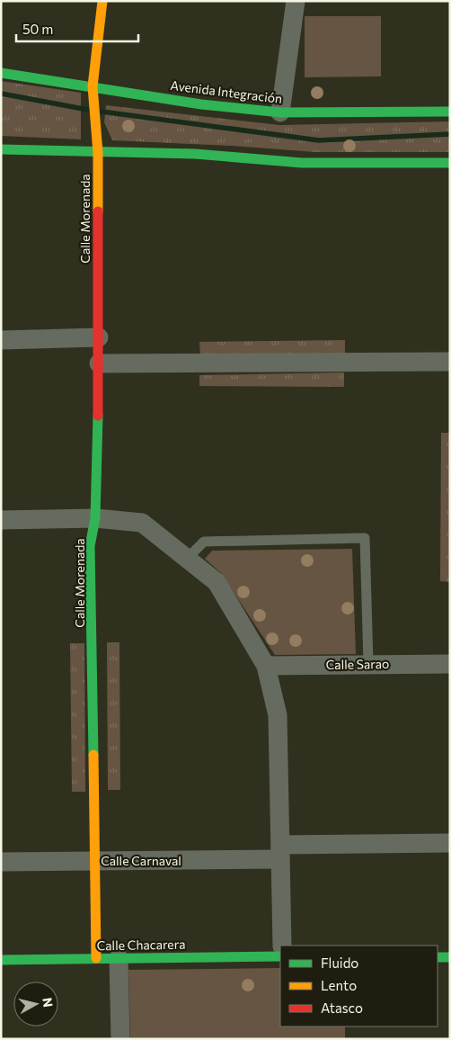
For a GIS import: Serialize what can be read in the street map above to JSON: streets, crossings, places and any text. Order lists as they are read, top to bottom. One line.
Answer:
{"streets":{"street":["Avenida Integración","Calle Morenada","Calle Sarao","Calle Carnaval","Calle Chacarera"]},"crossings":[["Avenida Integración","Calle Morenada"],["Calle Morenada","Calle Carnaval"],["Calle Morenada","Calle Chacarera"]],"legend":["Fluido","Lento","Atasco"],"scale_bar":"50 m","north":"right"}
